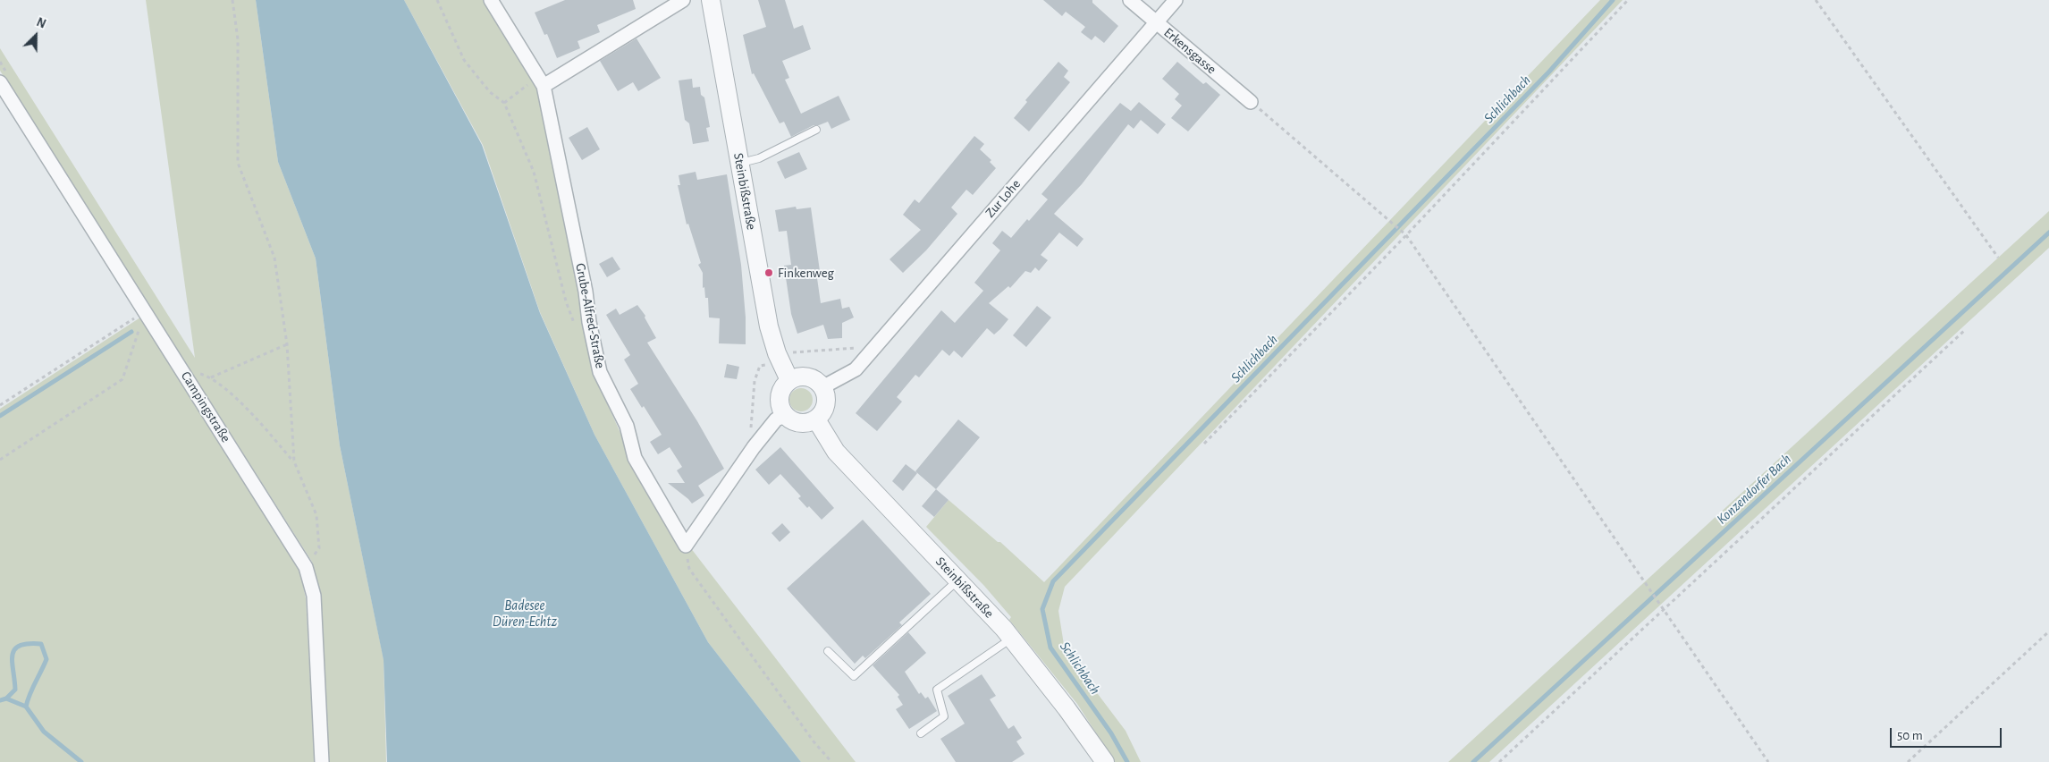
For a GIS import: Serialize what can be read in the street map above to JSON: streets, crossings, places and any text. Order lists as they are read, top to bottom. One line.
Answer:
{"streets":{"street":["Erkensgasse","Steinbißstraße","Zur Lohe","Grube-Alfred-Straße","Campingstraße"]},"crossings":[["Erkensgasse","Zur Lohe"],["Steinbißstraße","Zur Lohe"]],"water":["Schlichbach","Konzendorfer Bach","Badesee Düren-Echtz"],"places":["Finkenweg"],"scale_bar":"50 m","north":"top right"}
